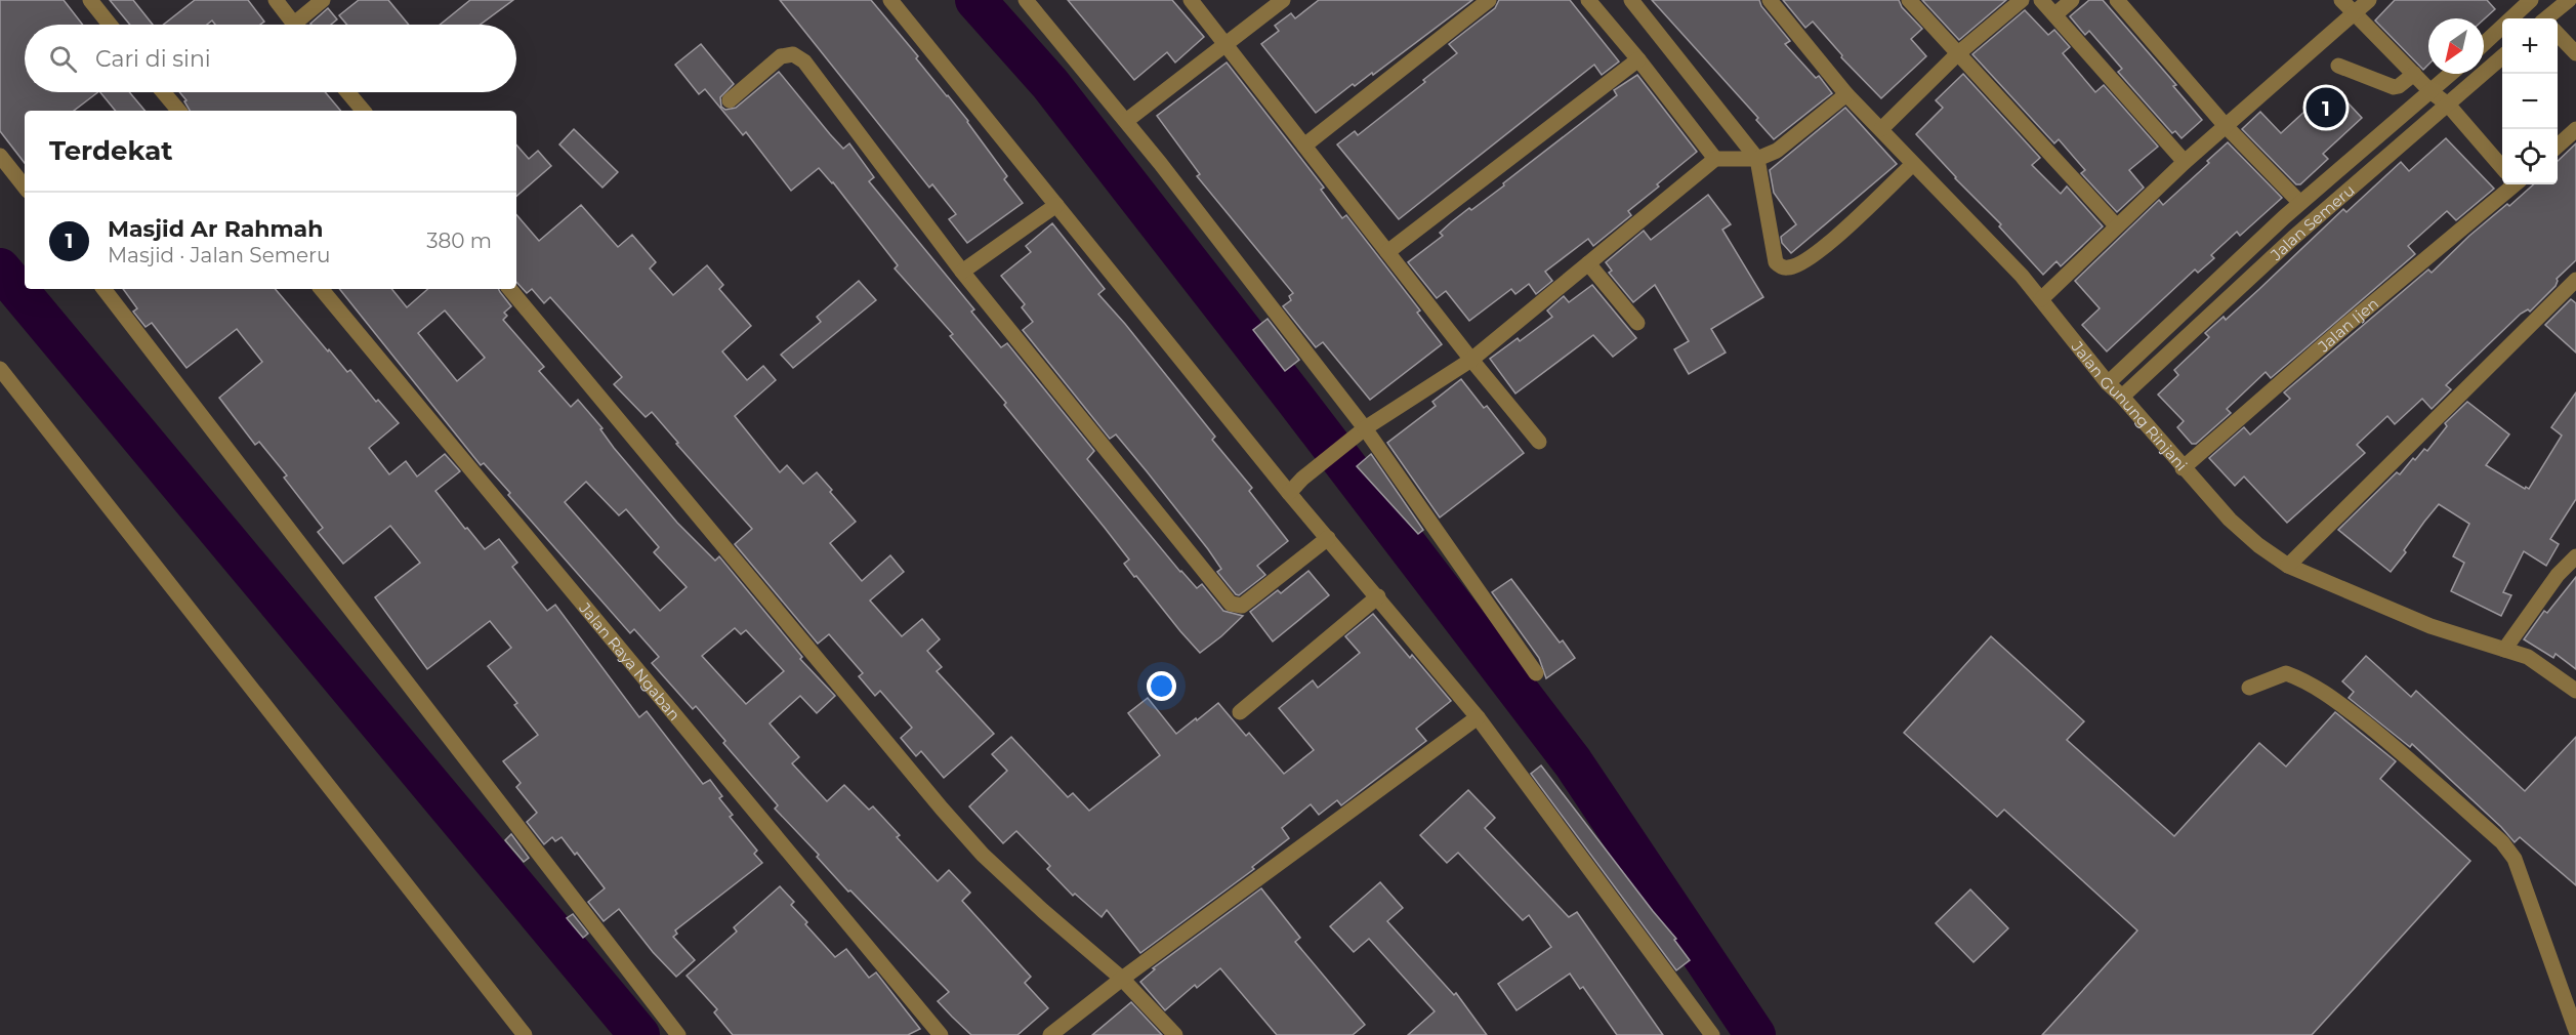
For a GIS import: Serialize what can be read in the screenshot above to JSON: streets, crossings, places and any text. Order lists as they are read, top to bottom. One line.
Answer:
{"streets":{"street":["Jalan Semeru","Jalan Ijen","Jalan Gunung Rinjani","Jalan Raya Ngaban"]},"crossings":[["Jalan Semeru","Jalan Ijen"],["Jalan Semeru","Jalan Gunung Rinjani"],["Jalan Ijen","Jalan Gunung Rinjani"]],"north":"bottom left","page":{"map_buttons":["+","−"],"search":"Cari di sini","pins":"1","heading":"Terdekat","list":[{"mark":"1","name":"Masjid Ar Rahmah","note":"Masjid · Jalan Semeru","value":"380 m"}]}}
